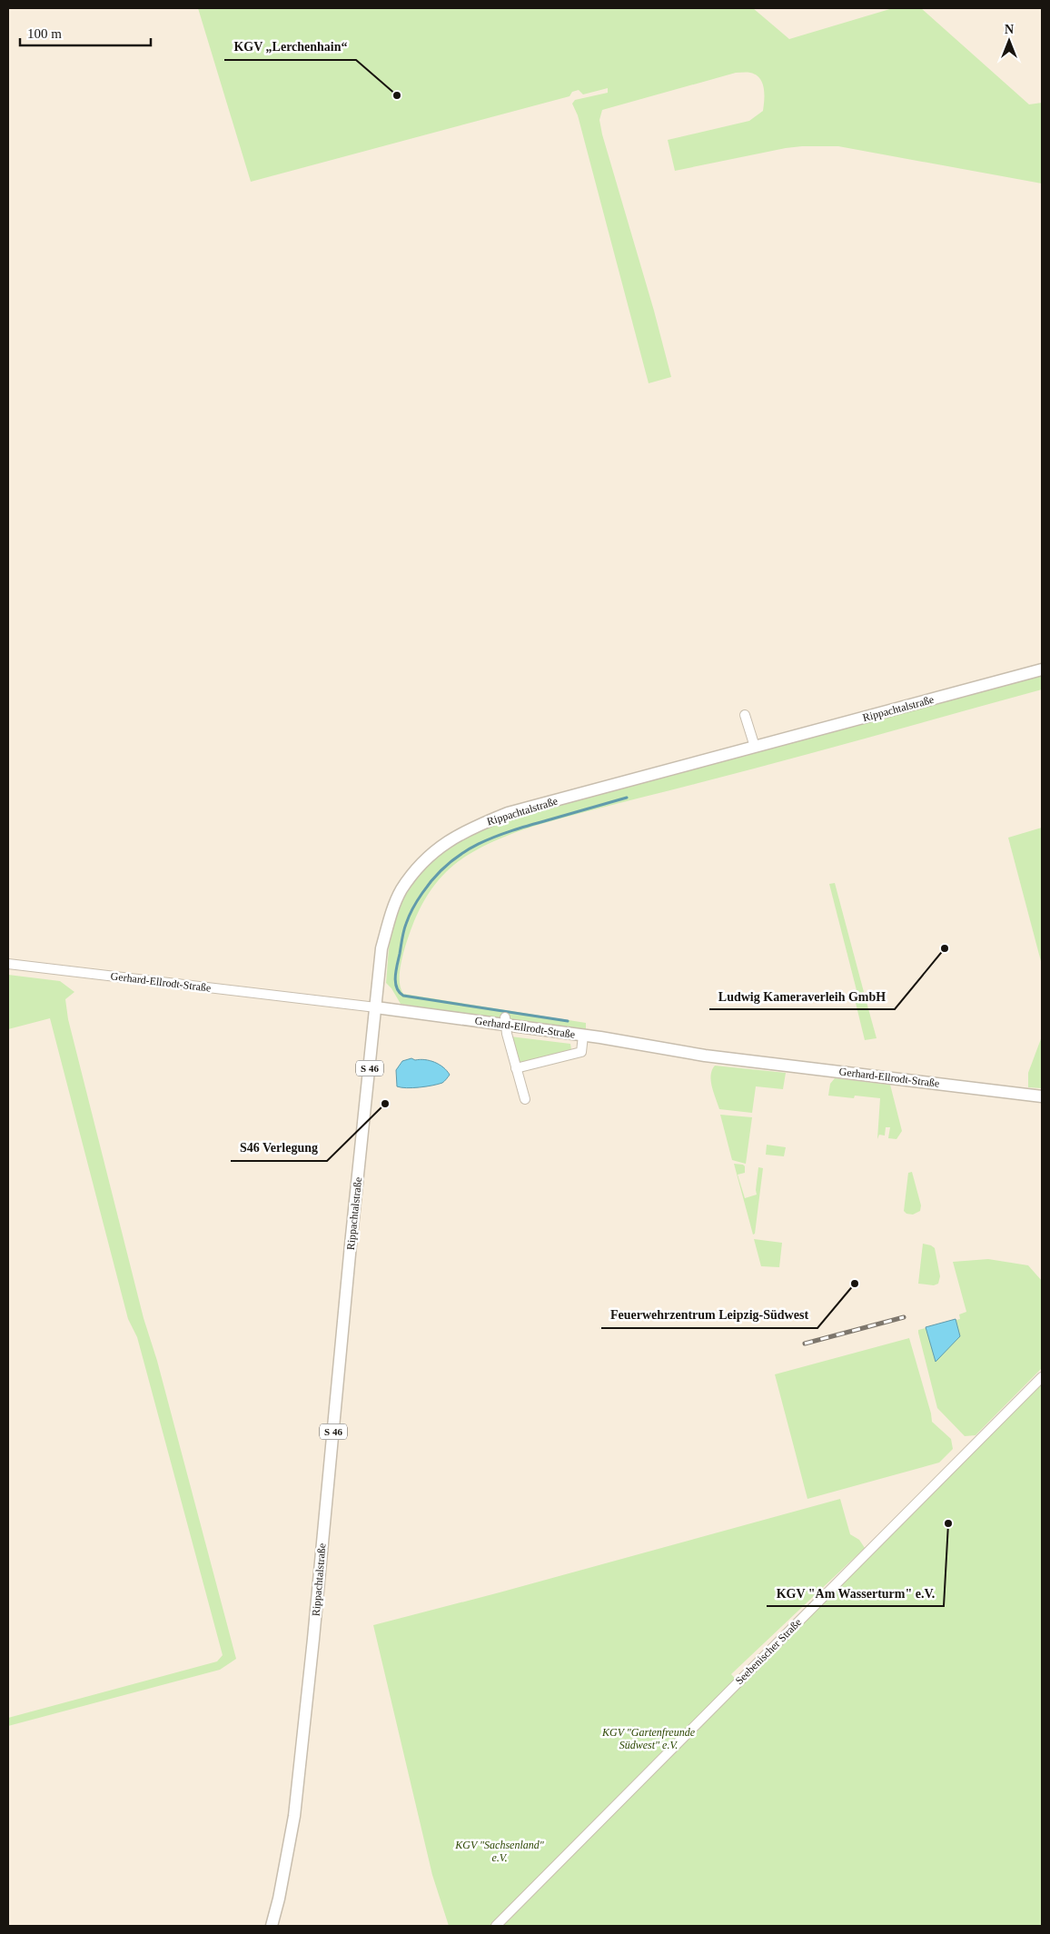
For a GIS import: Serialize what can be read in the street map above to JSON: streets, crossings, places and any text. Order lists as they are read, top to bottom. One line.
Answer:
{"streets":{"main road":["Rippachtalstraße","Gerhard-Ellrodt-Straße","S 46"],"street":["Seebenischer Straße"]},"crossings":[["Rippachtalstraße","Gerhard-Ellrodt-Straße"]],"parks":["KGV \"Gartenfreunde Südwest\" e.V.","KGV \"Sachsenland\" e.V."],"places":["KGV „Lerchenhain“","Ludwig Kameraverleih GmbH","S46 Verlegung","Feuerwehrzentrum Leipzig-Südwest","KGV \"Am Wasserturm\" e.V."],"scale_bar":"100 m","north":"top"}
